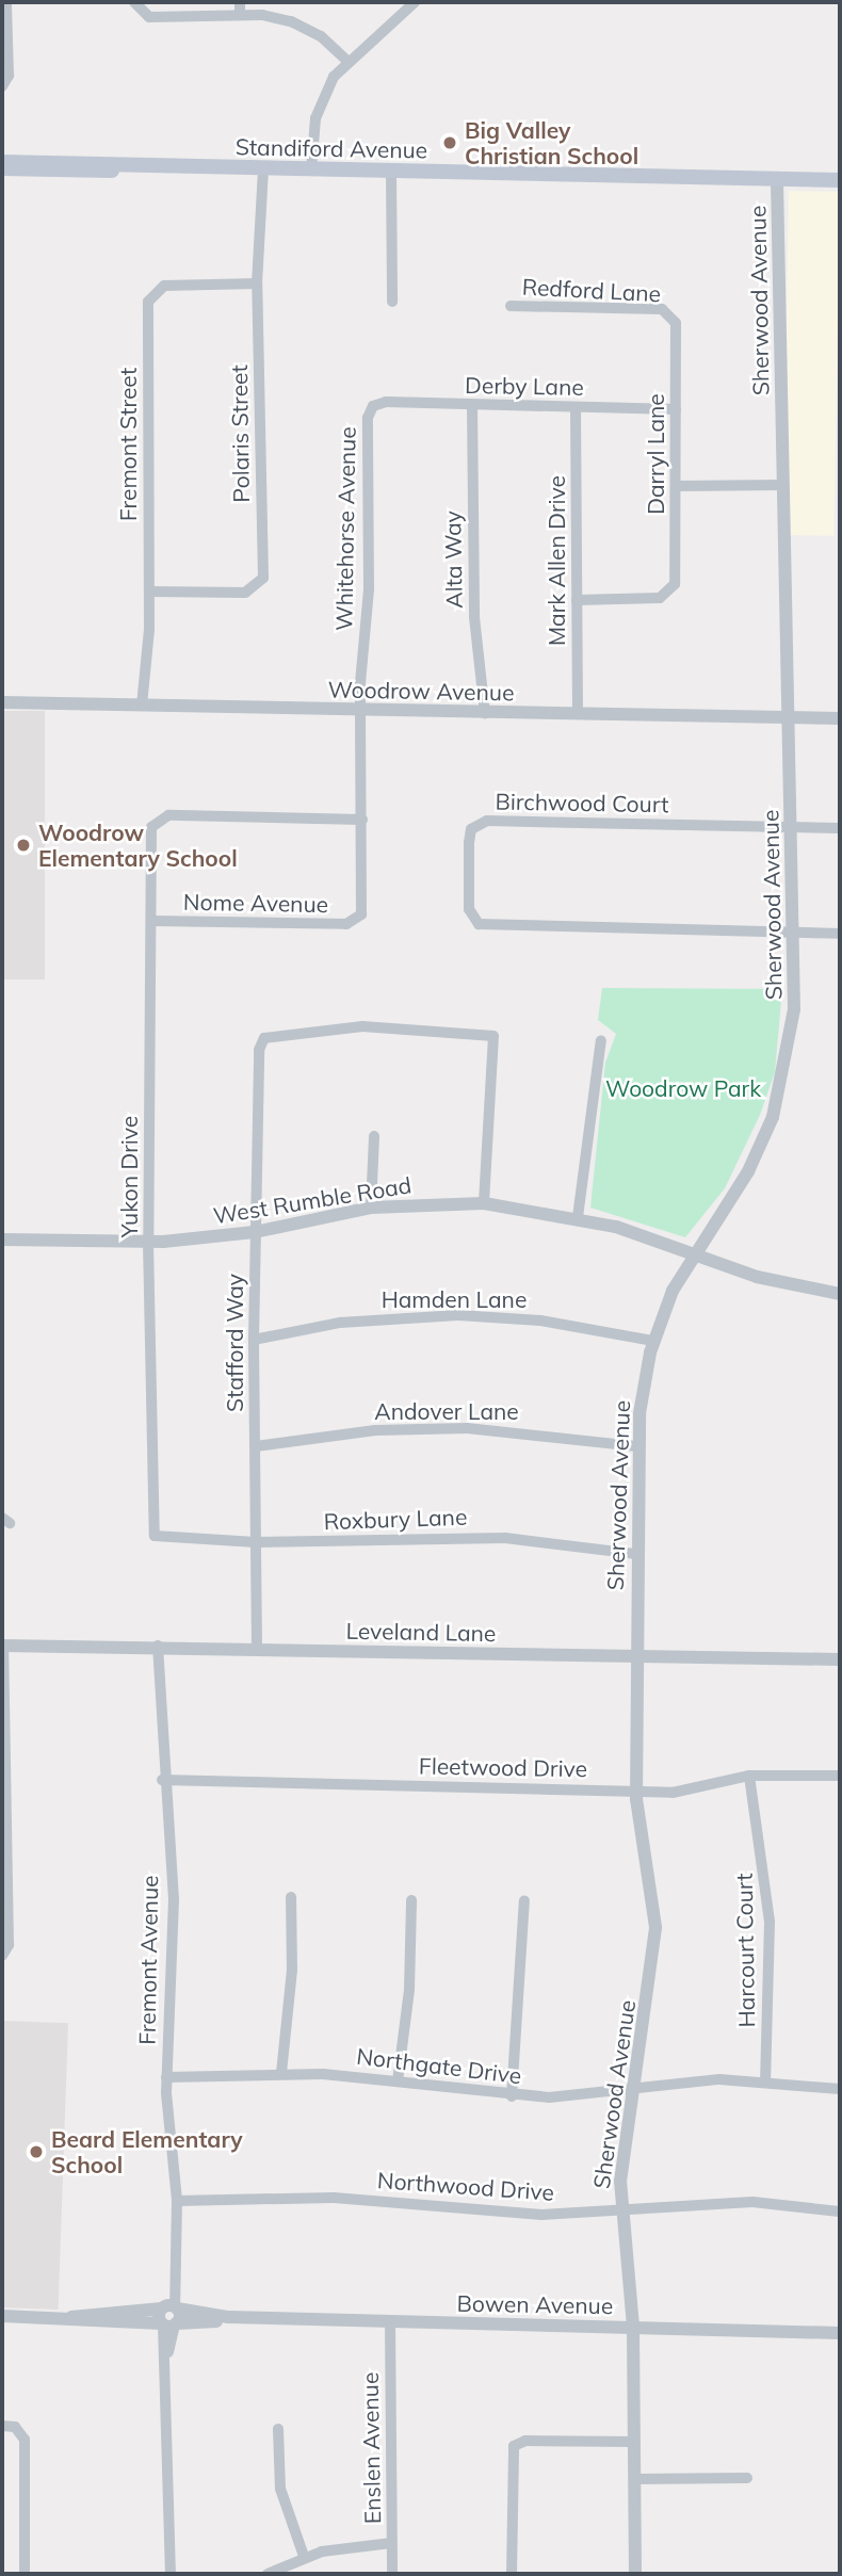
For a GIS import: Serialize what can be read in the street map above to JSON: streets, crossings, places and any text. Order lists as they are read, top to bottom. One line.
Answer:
{"streets":{"main road":["Standiford Avenue"],"street":["Redford Lane","Sherwood Avenue","Derby Lane","Polaris Street","Fremont Street","Darryl Lane","Whitehorse Avenue","Alta Way","Mark Allen Drive","Woodrow Avenue","Birchwood Court","Nome Avenue","Yukon Drive","West Rumble Road","Hamden Lane","Stafford Way","Andover Lane","Roxbury Lane","Leveland Lane","Fleetwood Drive","Harcourt Court","Fremont Avenue","Northgate Drive","Northwood Drive","Bowen Avenue","Enslen Avenue"]},"crossings":[["Standiford Avenue","Sherwood Avenue"],["Standiford Avenue","Polaris Street"],["Redford Lane","Darryl Lane"],["Sherwood Avenue","Woodrow Avenue"],["Sherwood Avenue","Birchwood Court"],["Sherwood Avenue","West Rumble Road"],["Sherwood Avenue","Hamden Lane"],["Sherwood Avenue","Andover Lane"],["Sherwood Avenue","Roxbury Lane"],["Sherwood Avenue","Leveland Lane"],["Sherwood Avenue","Fleetwood Drive"],["Sherwood Avenue","Northgate Drive"],["Sherwood Avenue","Northwood Drive"],["Sherwood Avenue","Bowen Avenue"],["Derby Lane","Darryl Lane"],["Derby Lane","Whitehorse Avenue"],["Derby Lane","Alta Way"],["Derby Lane","Mark Allen Drive"],["Polaris Street","Fremont Street"],["Fremont Street","Woodrow Avenue"],["Darryl Lane","Mark Allen Drive"],["Whitehorse Avenue","Woodrow Avenue"],["Whitehorse Avenue","Nome Avenue"],["Whitehorse Avenue","Yukon Drive"],["Alta Way","Woodrow Avenue"],["Mark Allen Drive","Woodrow Avenue"],["Nome Avenue","Yukon Drive"],["Yukon Drive","West Rumble Road"],["Yukon Drive","Roxbury Lane"],["West Rumble Road","Stafford Way"],["Hamden Lane","Stafford Way"],["Stafford Way","Andover Lane"],["Stafford Way","Roxbury Lane"],["Stafford Way","Leveland Lane"],["Leveland Lane","Fremont Avenue"],["Fleetwood Drive","Harcourt Court"],["Fleetwood Drive","Fremont Avenue"],["Harcourt Court","Northgate Drive"],["Fremont Avenue","Northgate Drive"],["Fremont Avenue","Northwood Drive"],["Fremont Avenue","Bowen Avenue"],["Bowen Avenue","Enslen Avenue"]],"parks":["Woodrow Park"],"places":["Big Valley Christian School","Woodrow Elementary School","Beard Elementary School"]}
